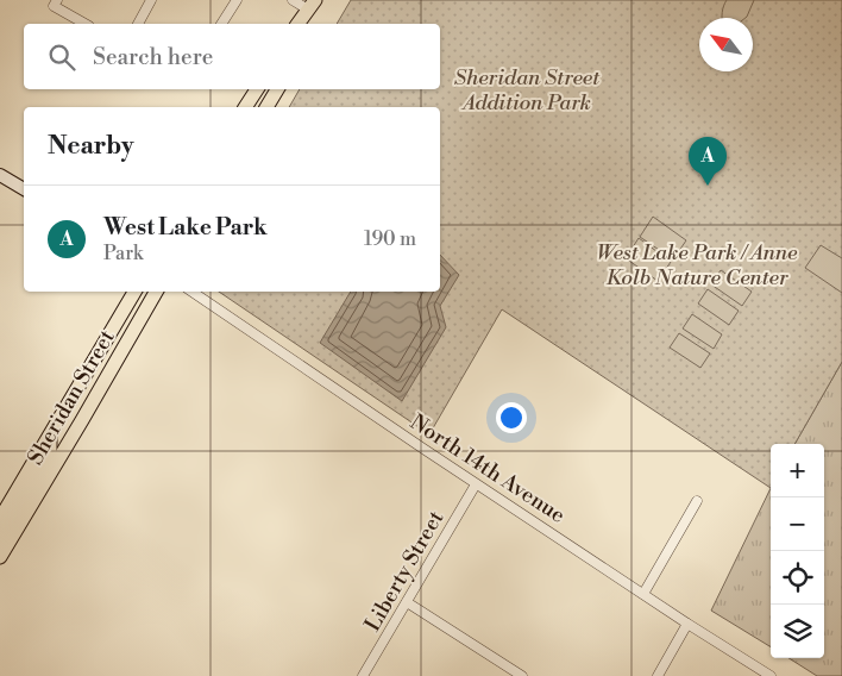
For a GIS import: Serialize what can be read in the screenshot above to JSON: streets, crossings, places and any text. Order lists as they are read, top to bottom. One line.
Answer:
{"streets":{"main road":["Sheridan Street"],"street":["North 14th Avenue","Liberty Street"]},"crossings":[["North 14th Avenue","Liberty Street"]],"parks":["Sheridan Street Addition Park","West Lake Park / Anne Kolb Nature Center"],"north":"top left","page":{"search":"Search here","heading":"Nearby","pins":"A","list":[{"mark":"A","name":"West Lake Park","note":"Park","value":"190 m"}],"map_buttons":["+","−"]}}
